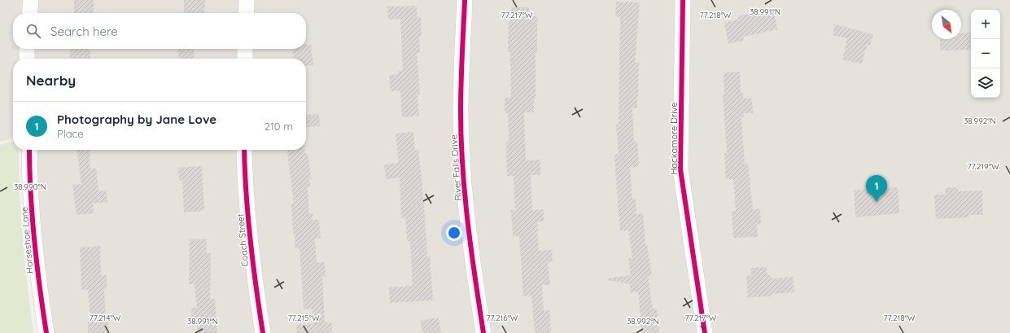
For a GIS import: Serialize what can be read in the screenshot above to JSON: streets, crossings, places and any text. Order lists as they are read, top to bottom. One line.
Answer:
{"streets":{"street":["Hackamore Drive","River Falls Drive","Horseshoe Lane","Coach Street"]},"north":"bottom right","page":{"map_buttons":["+","−"],"search":"Search here","heading":"Nearby","list":[{"mark":"1","name":"Photography by Jane Love","note":"Place","value":"210 m"}],"pins":"1"},"coordinates":["38.991°N","77.217°W","77.218°W","38.992°N","77.219°W","38.990°N","77.214°W","77.215°W","77.216°W"]}
